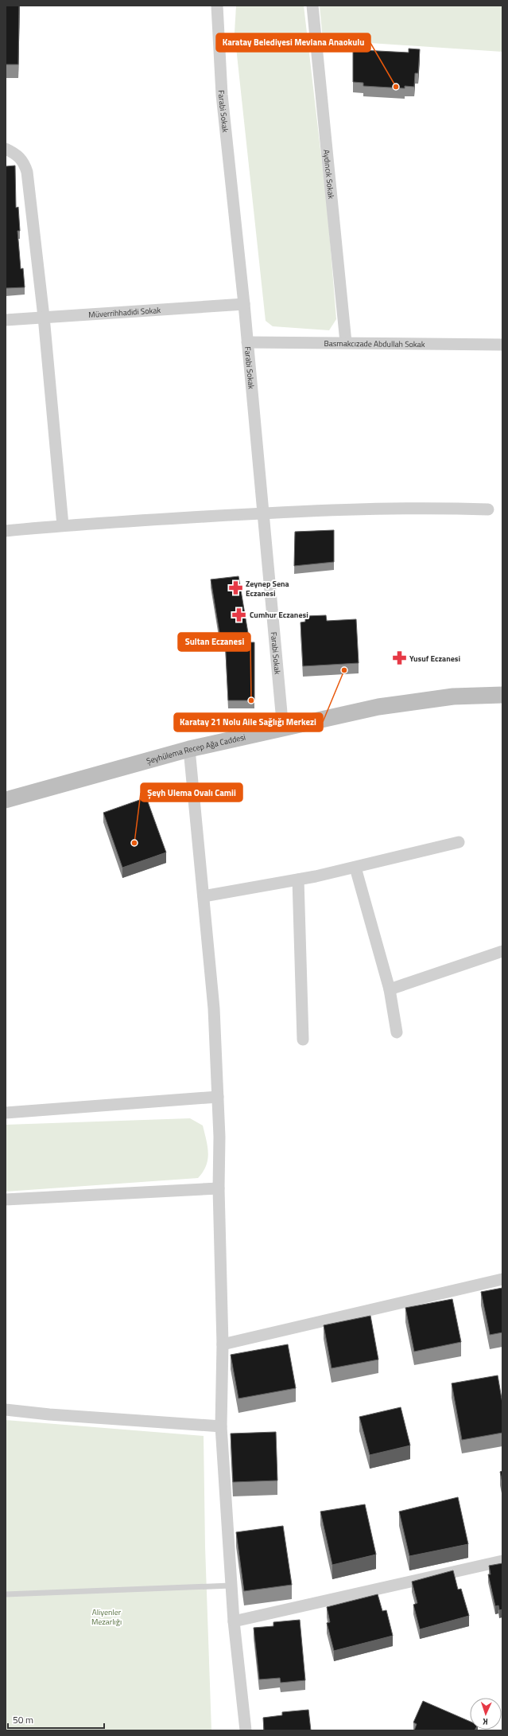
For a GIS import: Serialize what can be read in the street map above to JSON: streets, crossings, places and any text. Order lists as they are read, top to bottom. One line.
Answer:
{"streets":{"street":["Farabi Sokak","Aydıncık Sokak","Müverrihhadidi Sokak","Basmakcızade Abdullah Sokak","Şeyhülema Recep Ağa Caddesi"]},"crossings":[["Farabi Sokak","Müverrihhadidi Sokak"],["Farabi Sokak","Basmakcızade Abdullah Sokak"],["Farabi Sokak","Şeyhülema Recep Ağa Caddesi"],["Aydıncık Sokak","Basmakcızade Abdullah Sokak"]],"parks":["Aliyenler Mezarlığı"],"places":{"other":["Karatay Belediyesi Mevlana Anaokulu","Karatay 21 Nolu Aile Sağlığı Merkezi","Sultan Eczanesi","Şeyh Ulema Ovalı Camii"],"pharmacy":["Zeynep Sena Eczanesi","Cumhur Eczanesi","Yusuf Eczanesi"]},"scale_bar":"50 m","north":"bottom"}
